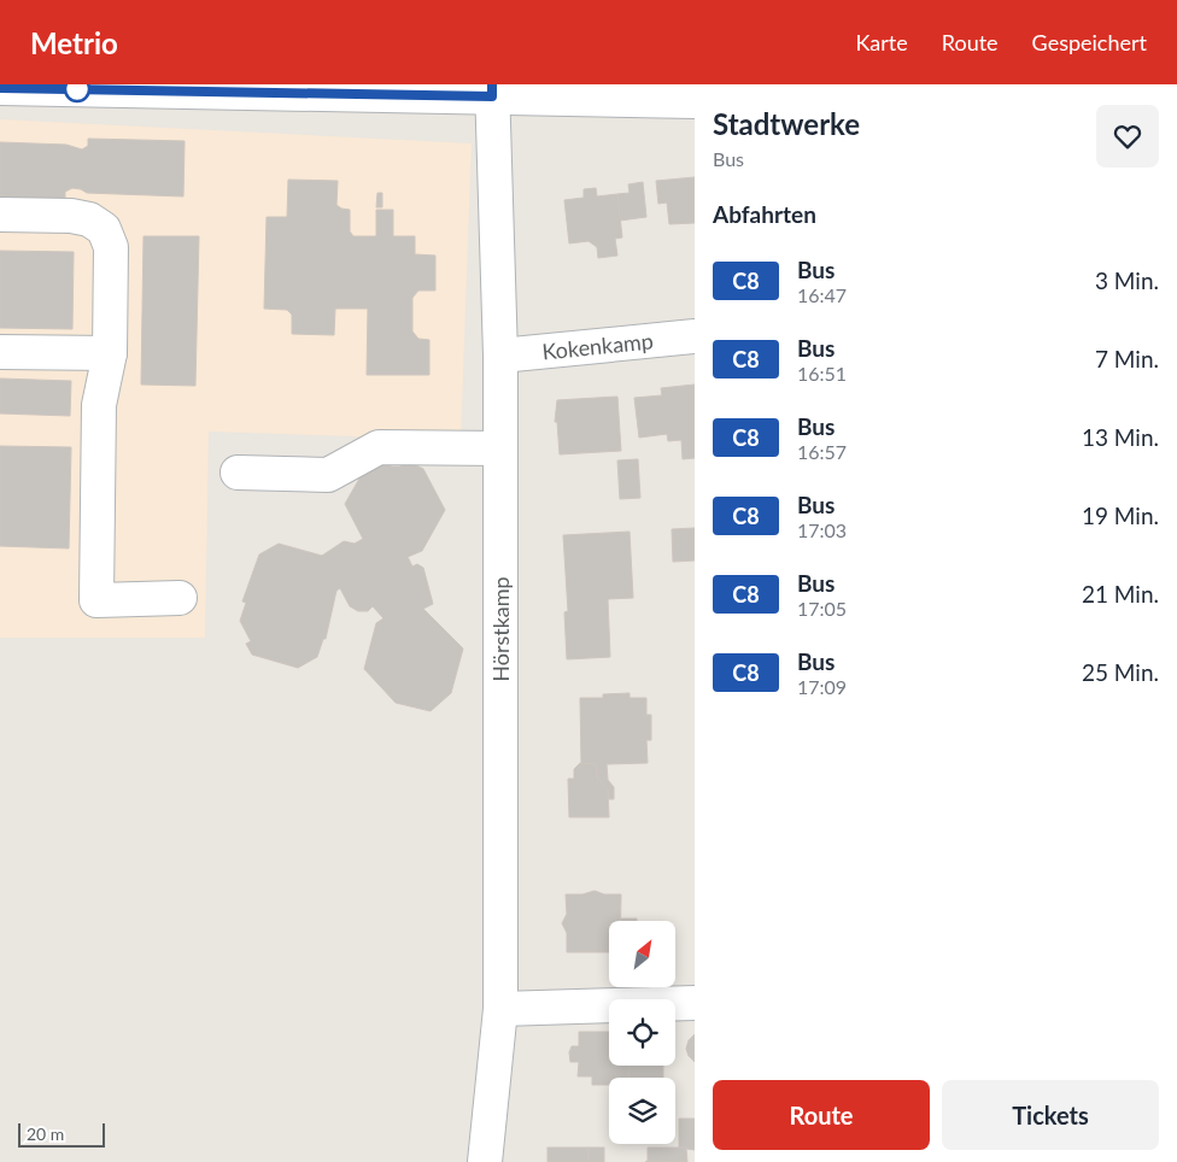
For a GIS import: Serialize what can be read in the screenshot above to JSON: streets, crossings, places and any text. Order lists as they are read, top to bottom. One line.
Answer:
{"streets":{"street":["Kokenkamp","Hörstkamp"]},"crossings":[["Kokenkamp","Hörstkamp"]],"lines":["bus line C8"],"scale_bar":"20 m","north":"top right","page":{"header":"Metrio","nav":["Karte","Route","Gespeichert"],"heading":[["Stadtwerke","Bus"],"Abfahrten"],"list":[{"mark":"C8","name":"Bus","note":"16:47","value":"3 Min."},{"mark":"C8","name":"Bus","note":"16:51","value":"7 Min."},{"mark":"C8","name":"Bus","note":"16:57","value":"13 Min."},{"mark":"C8","name":"Bus","note":"17:03","value":"19 Min."},{"mark":"C8","name":"Bus","note":"17:05","value":"21 Min."},{"mark":"C8","name":"Bus","note":"17:09","value":"25 Min."}],"buttons":["Route","Tickets"],"scale":"20 m"}}
